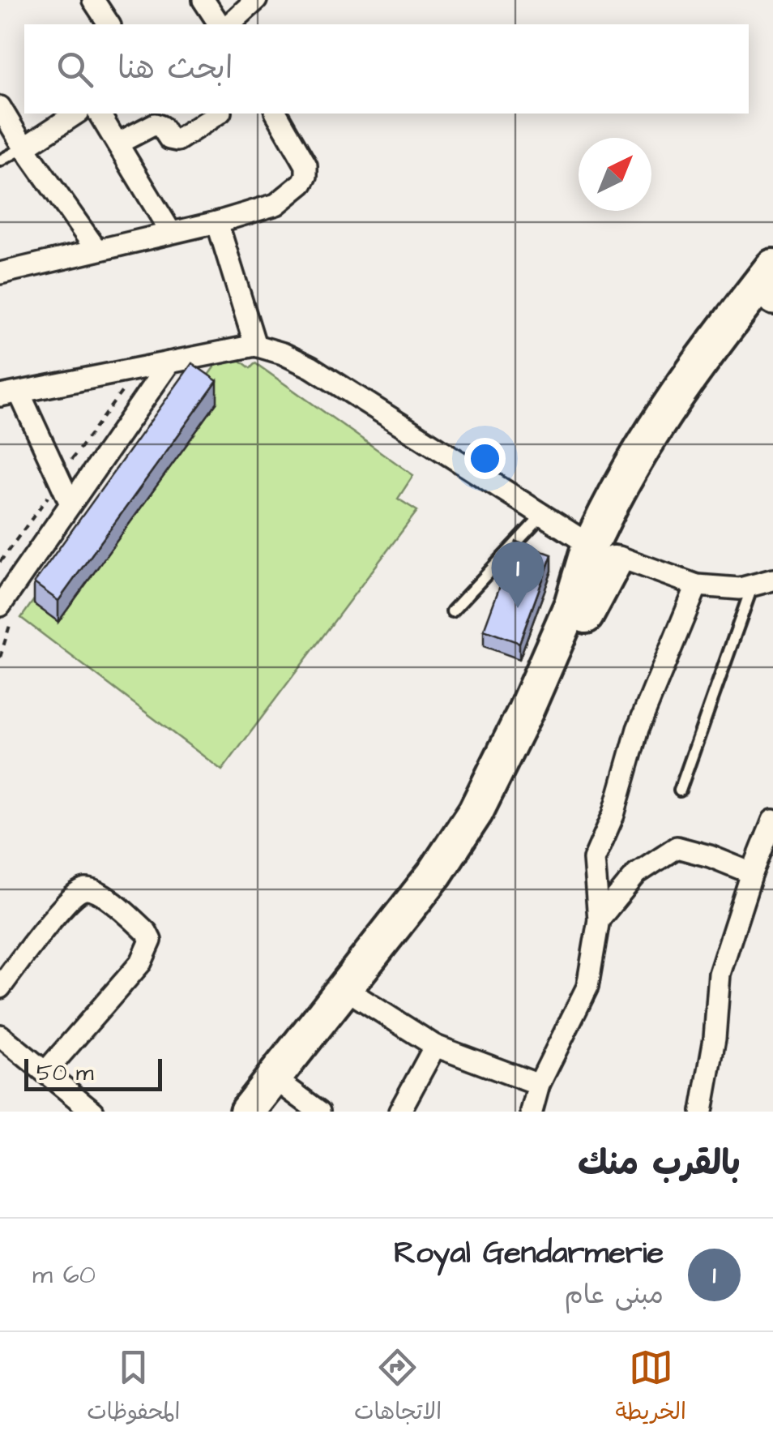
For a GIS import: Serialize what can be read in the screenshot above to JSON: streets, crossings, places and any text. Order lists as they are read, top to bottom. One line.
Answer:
{"scale_bar":"50 m","north":"top right","page":{"search":"ابحث هنا","pins":"1","scale":"50 m","heading":"بالقرب منك","list":[{"mark":"1","name":"Royal Gendarmerie","note":"مبنى عام","value":"60 m"}],"nav":["الخريطة","الاتجاهات","المحفوظات"]}}
